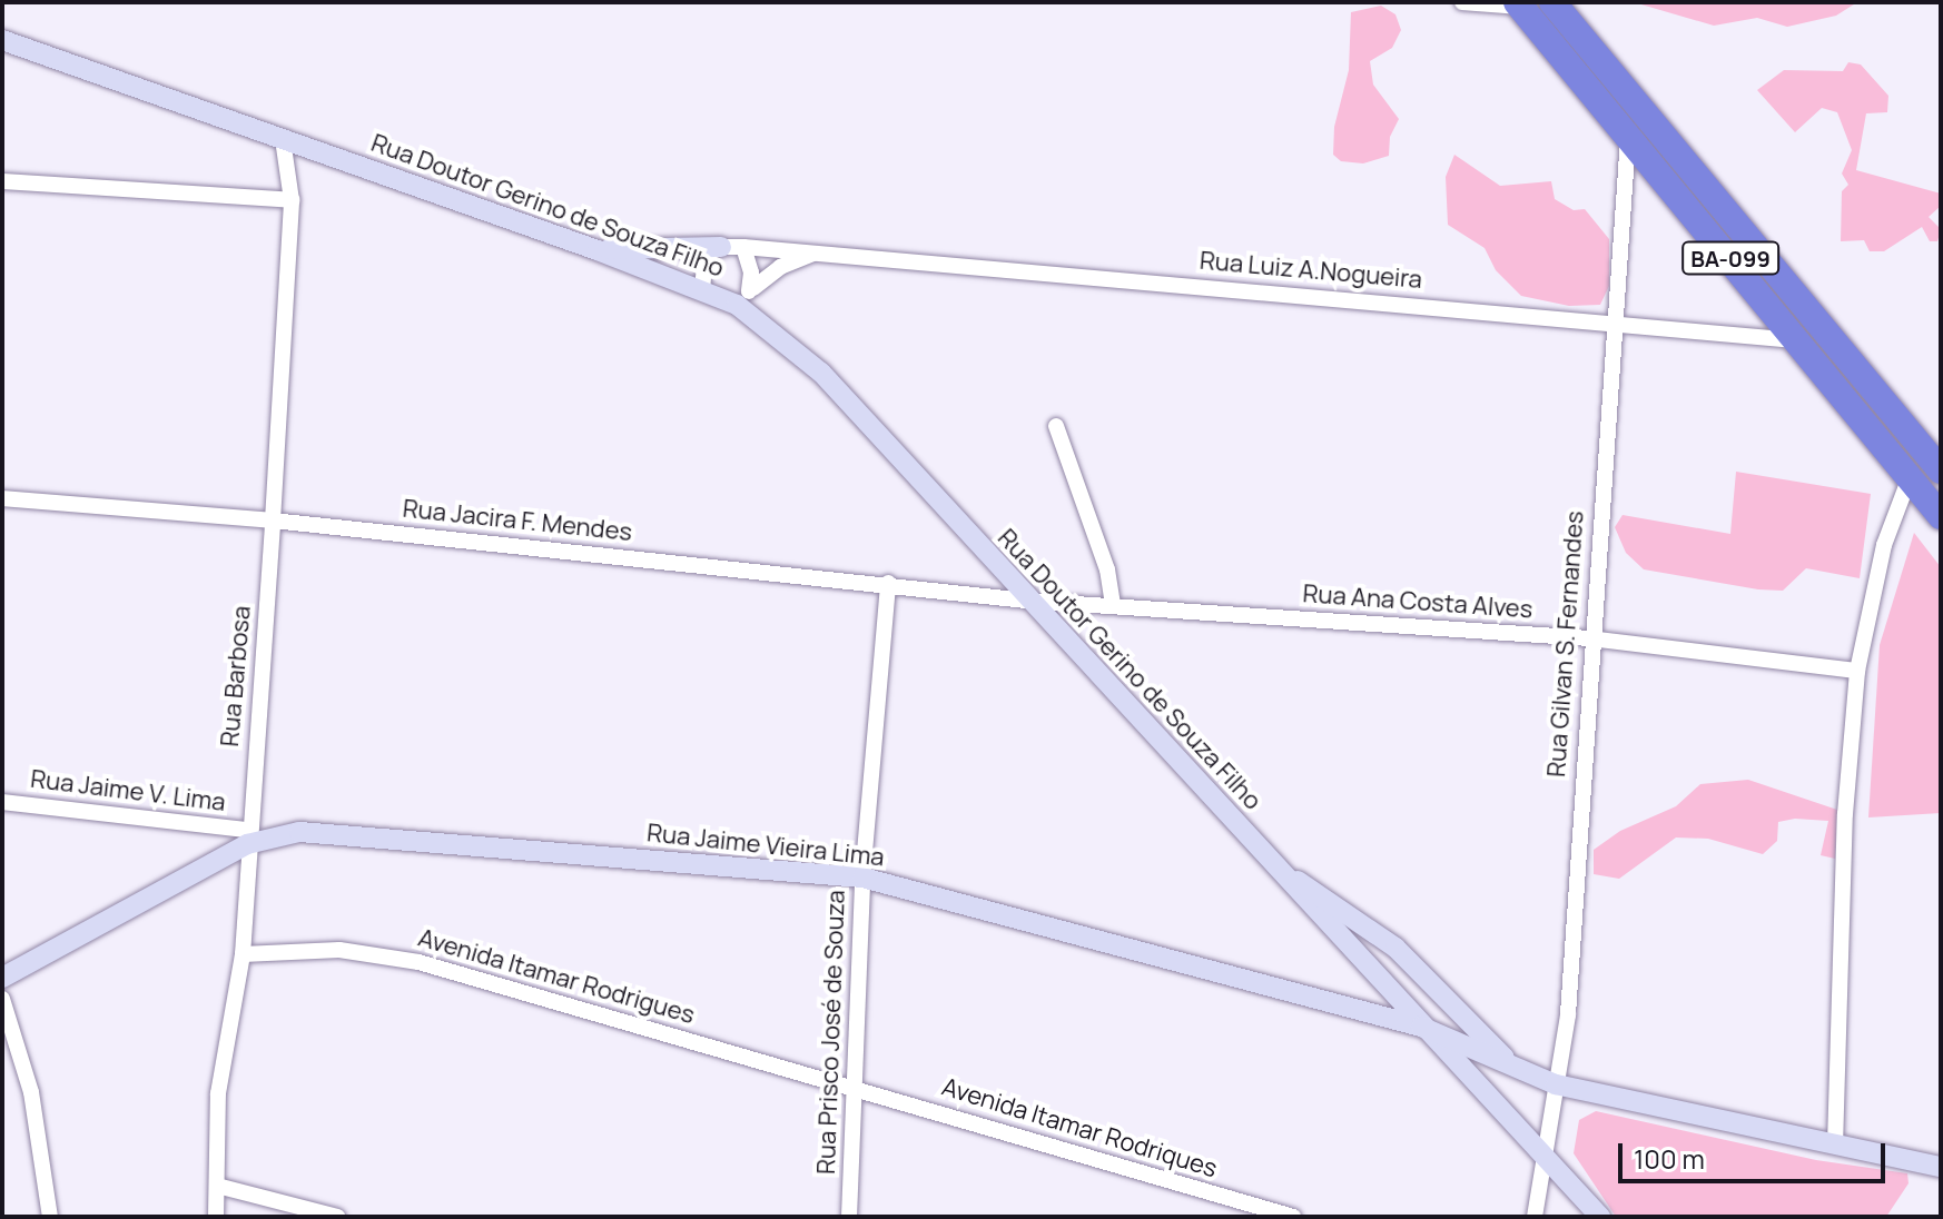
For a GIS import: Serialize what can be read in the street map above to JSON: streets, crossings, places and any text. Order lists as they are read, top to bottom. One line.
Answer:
{"streets":{"highway":["BA-099"],"main road":["Rua Doutor Gerino de Souza Filho","Rua Jaime Vieira Lima"],"street":["Rua Luiz A.Nogueira","Rua Jacira F. Mendes","Rua Ana Costa Alves","Rua Gilvan S. Fernandes","Rua Barbosa","Rua Jaime V. Lima","Avenida Itamar Rodrigues","Rua Prisco José de Souza","Avenida Itamar Rodriques"]},"crossings":[["Rua Doutor Gerino de Souza Filho","Rua Luiz A.Nogueira"],["Rua Doutor Gerino de Souza Filho","Rua Jacira F. Mendes"],["Rua Doutor Gerino de Souza Filho","Rua Ana Costa Alves"],["Rua Doutor Gerino de Souza Filho","Rua Gilvan S. Fernandes"],["Rua Doutor Gerino de Souza Filho","Rua Barbosa"],["Rua Doutor Gerino de Souza Filho","Rua Jaime Vieira Lima"],["BA-099","Rua Luiz A.Nogueira"],["BA-099","Rua Gilvan S. Fernandes"],["Rua Luiz A.Nogueira","Rua Gilvan S. Fernandes"],["Rua Jacira F. Mendes","Rua Ana Costa Alves"],["Rua Jacira F. Mendes","Rua Barbosa"],["Rua Jacira F. Mendes","Rua Prisco José de Souza"],["Rua Ana Costa Alves","Rua Gilvan S. Fernandes"],["Rua Gilvan S. Fernandes","Rua Jaime Vieira Lima"],["Rua Barbosa","Rua Jaime V. Lima"],["Rua Barbosa","Rua Jaime Vieira Lima"],["Rua Barbosa","Avenida Itamar Rodrigues"],["Rua Jaime V. Lima","Rua Jaime Vieira Lima"],["Rua Jaime Vieira Lima","Rua Prisco José de Souza"],["Avenida Itamar Rodrigues","Rua Prisco José de Souza"],["Avenida Itamar Rodrigues","Avenida Itamar Rodriques"],["Rua Prisco José de Souza","Avenida Itamar Rodriques"]],"scale_bar":"100 m"}
